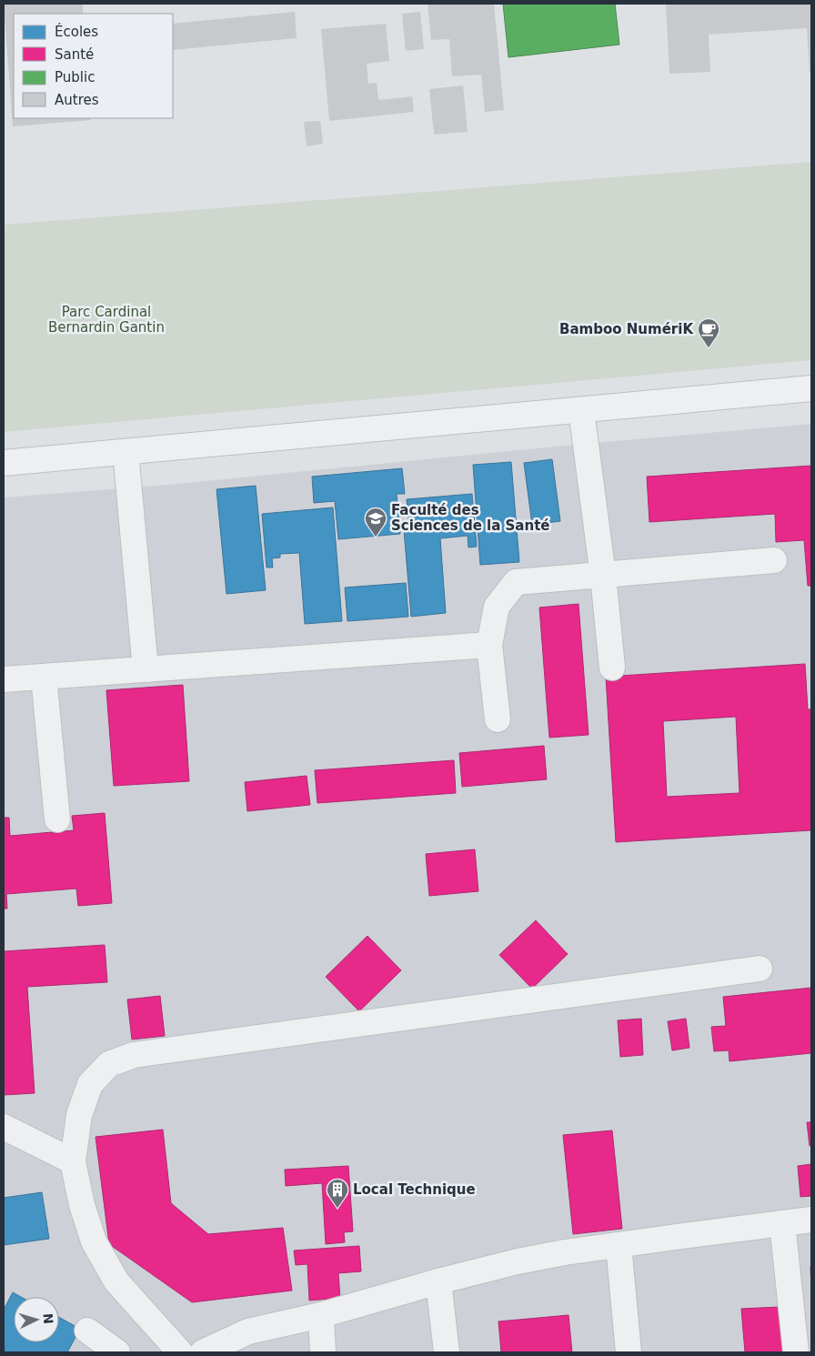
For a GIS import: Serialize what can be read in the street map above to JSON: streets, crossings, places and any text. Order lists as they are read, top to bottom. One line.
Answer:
{"parks":["Parc Cardinal Bernardin Gantin"],"places":{"cafe":["Bamboo NumériK"],"school or university":["Faculté des Sciences de la Santé"],"building":["Local Technique"]},"legend":["Écoles","Santé","Public","Autres"],"north":"right"}
